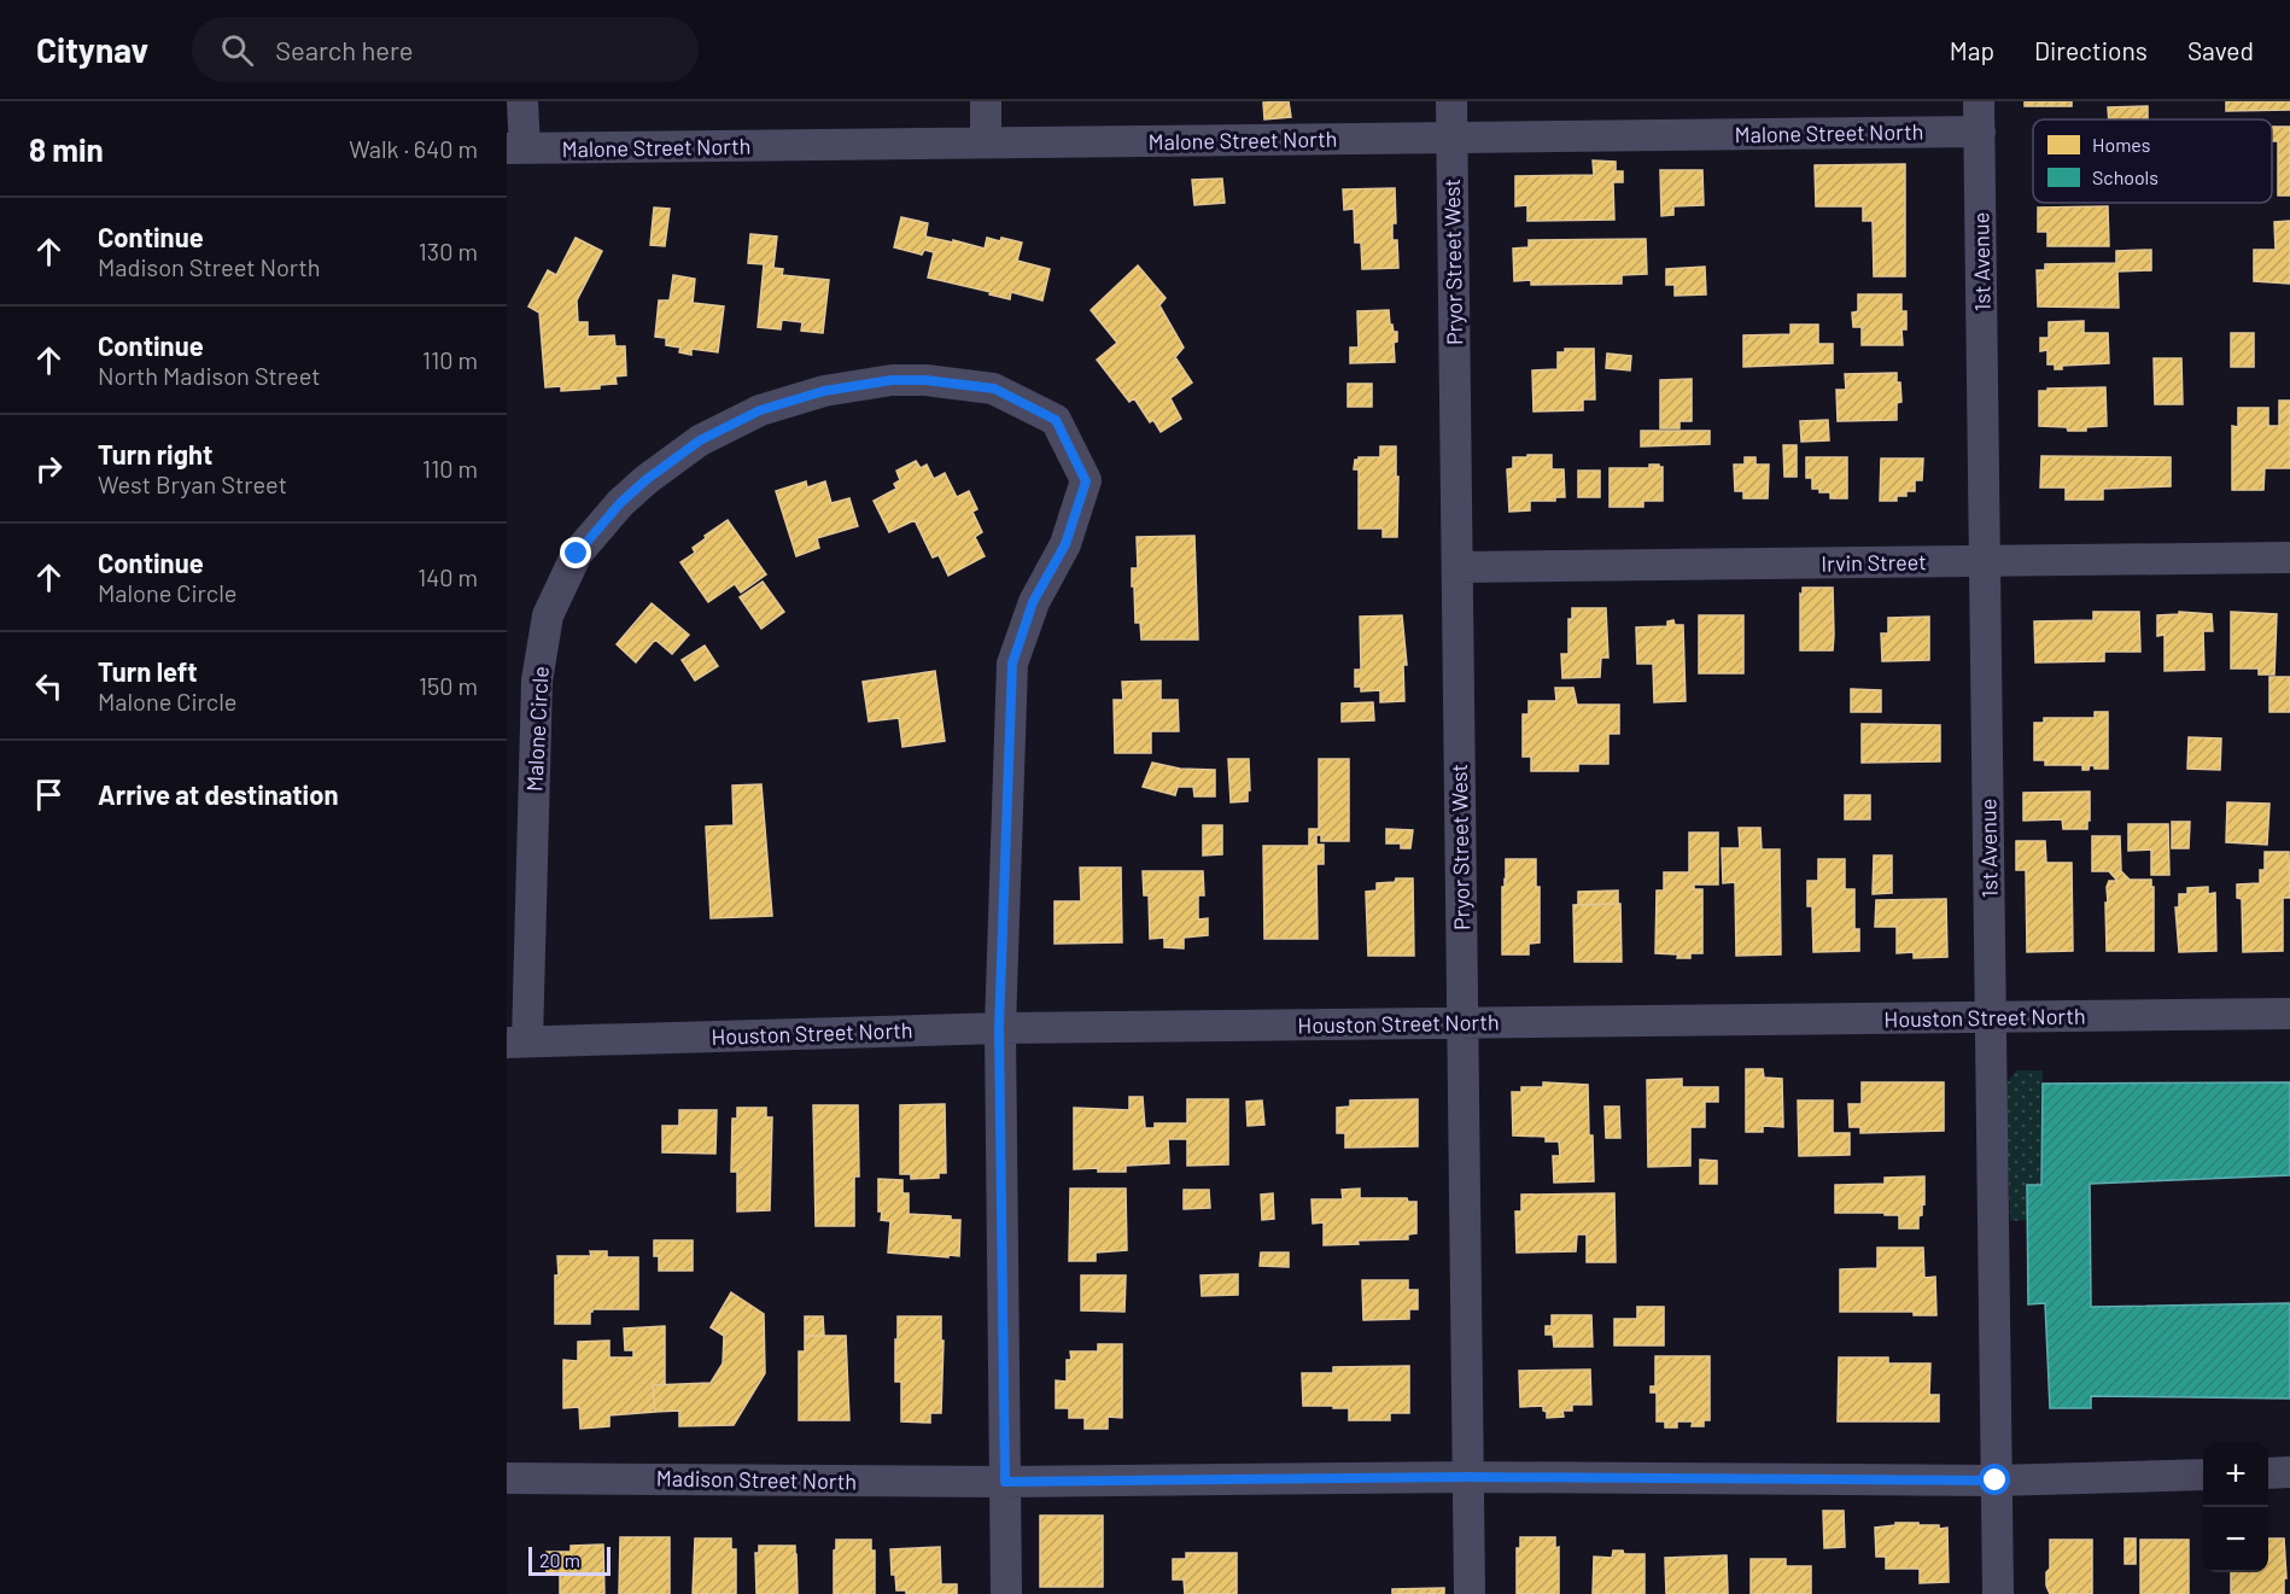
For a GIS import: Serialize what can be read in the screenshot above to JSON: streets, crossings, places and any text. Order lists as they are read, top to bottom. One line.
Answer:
{"streets":{"street":["Malone Street North","Pryor Street West","1st Avenue","Irvin Street","Malone Circle","Houston Street North","Madison Street North"]},"crossings":[["Malone Street North","Pryor Street West"],["Malone Street North","1st Avenue"],["Pryor Street West","Irvin Street"],["Pryor Street West","Houston Street North"],["Pryor Street West","Madison Street North"],["1st Avenue","Irvin Street"],["1st Avenue","Houston Street North"],["Malone Circle","Houston Street North"],["Malone Circle","Madison Street North"]],"legend":["Homes","Schools"],"scale_bar":"20 m","page":{"header":"Citynav","search":"Search here","nav":["Map","Directions","Saved"],"heading":["8 min","Walk · 640 m"],"list":[["Continue","Madison Street North","130 m"],["Continue","North Madison Street","110 m"],["Turn right","West Bryan Street","110 m"],["Continue","Malone Circle","140 m"],["Turn left","Malone Circle","150 m"],"Arrive at destination"],"map_buttons":["+","−"],"scale":"20 m"}}
